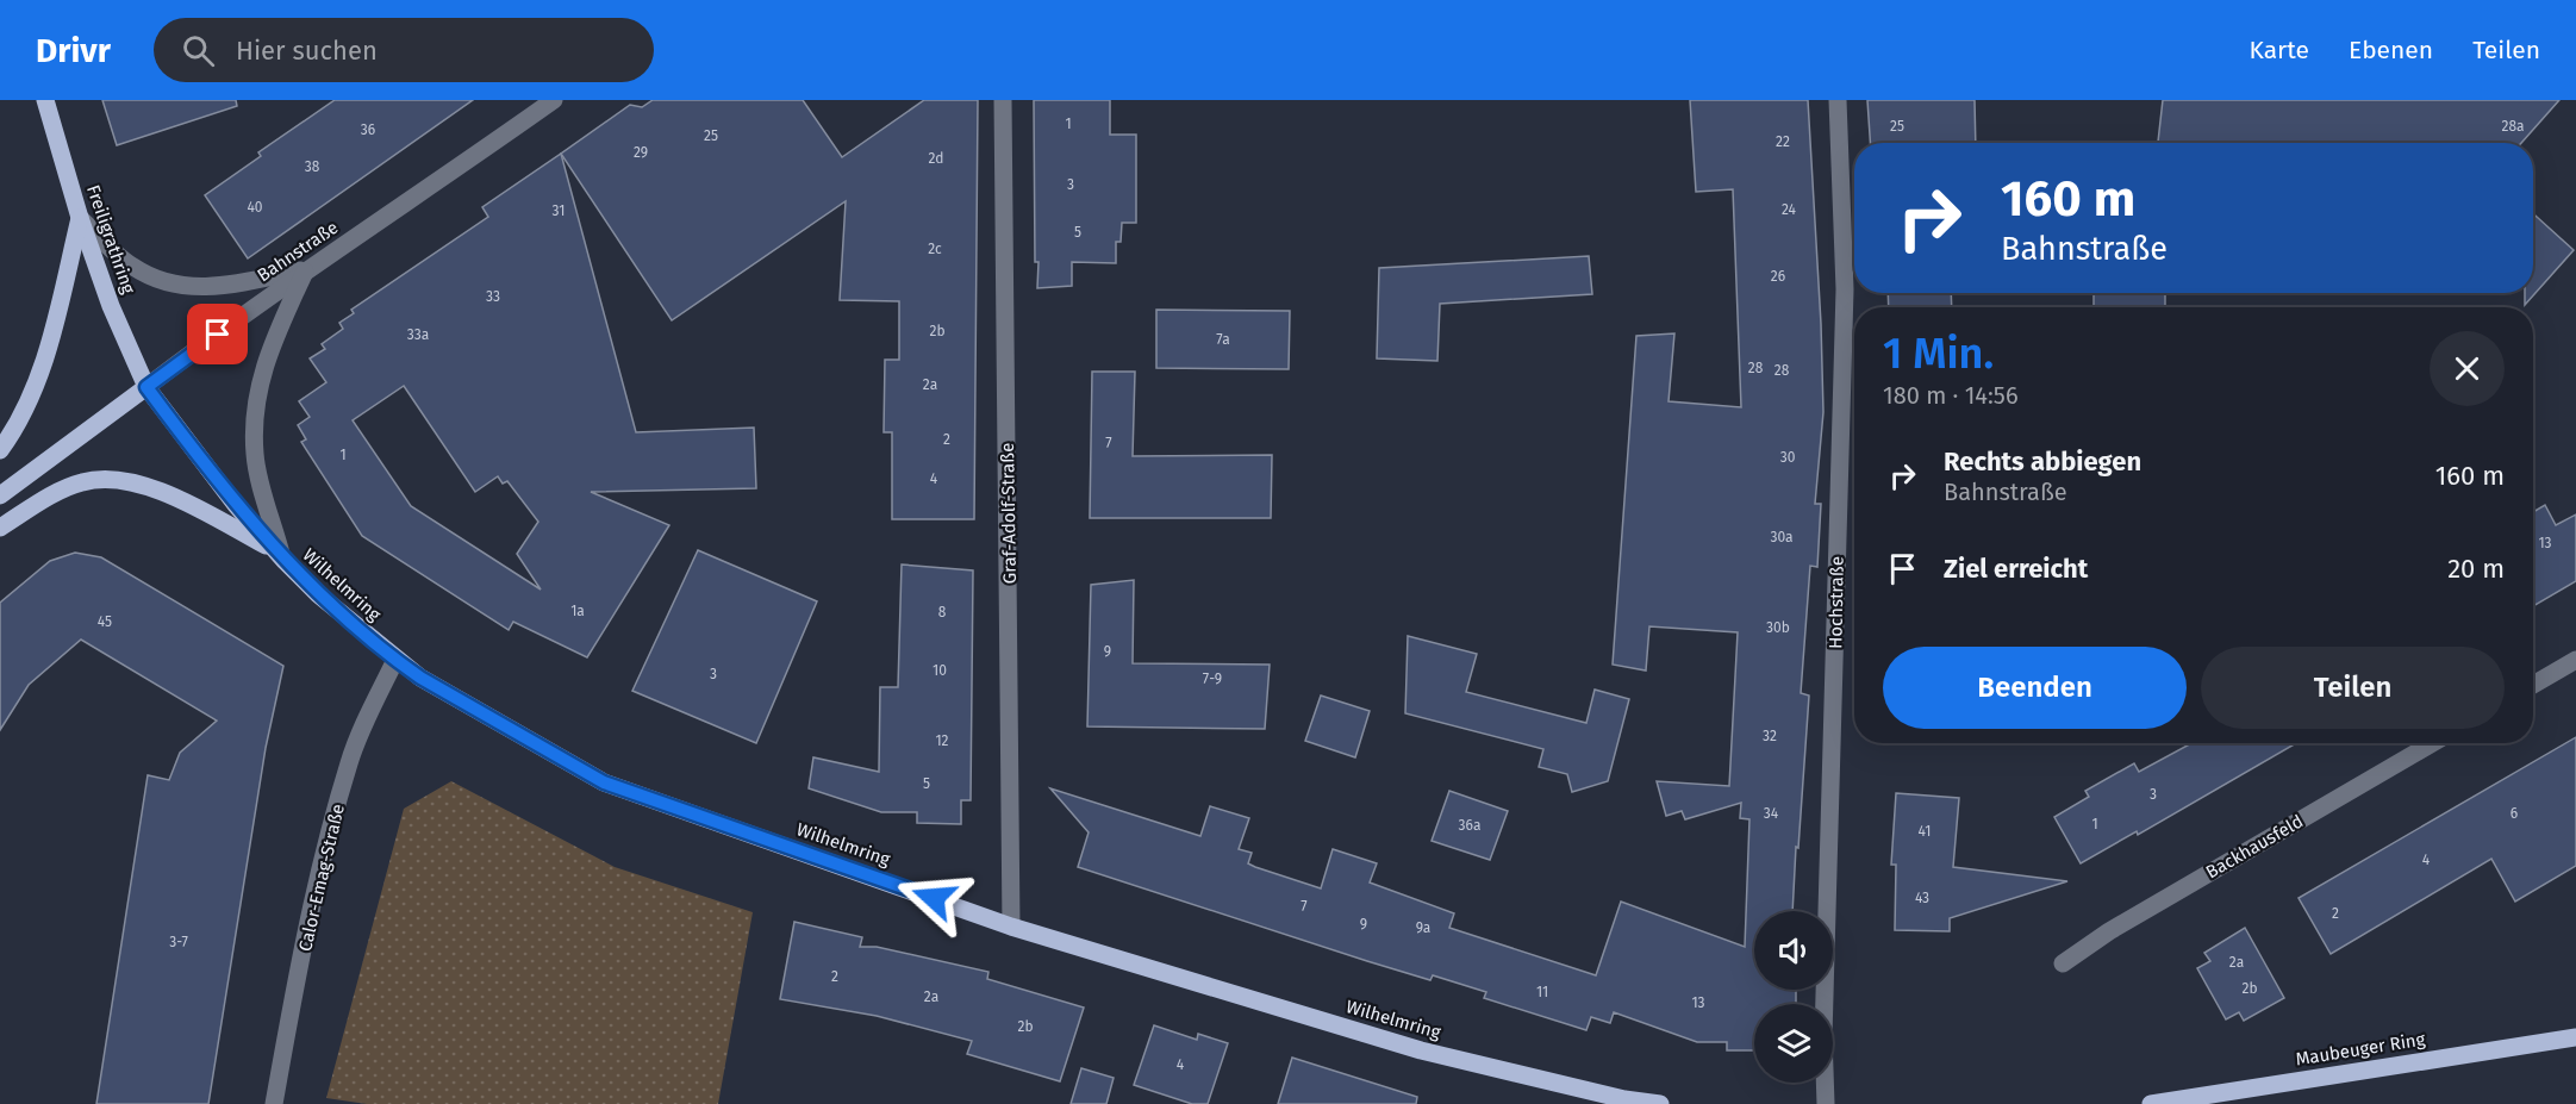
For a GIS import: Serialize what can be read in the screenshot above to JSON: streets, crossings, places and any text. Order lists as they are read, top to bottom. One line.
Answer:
{"streets":{"main road":["Freiligrathring","Bahnstraße","Wilhelmring","Maubeuger Ring"],"street":["Graf-Adolf-Straße","Hochstraße","Backhausfeld","Calor-Emag-Straße"]},"crossings":[["Freiligrathring","Bahnstraße"],["Freiligrathring","Wilhelmring"],["Bahnstraße","Wilhelmring"],["Graf-Adolf-Straße","Wilhelmring"],["Wilhelmring","Calor-Emag-Straße"]],"house_numbers":["1","25","28a","36","25","22","29","2d","38","3","40","24","31","5","2c","26","33","2b","33a","7a","28","28","2a","2","7","1","30","4","30a","13","1a","8","45","30b","9","10","3","7-9","32","12","5","3","34","6","1","36a","41","4","43","7","2","9","9a","3-7","2a","2","2b","11","2a","13","2b","4"],"page":{"header":"Drivr","search":"Hier suchen","nav":["Karte","Ebenen","Teilen"],"turn":["160 m","Bahnstraße"],"heading":["1 Min.","180 m · 14:56"],"list":[{"name":"Rechts abbiegen","note":"Bahnstraße","value":"160 m"},{"name":"Ziel erreicht","value":"20 m"}],"buttons":["Beenden","Teilen"]}}
